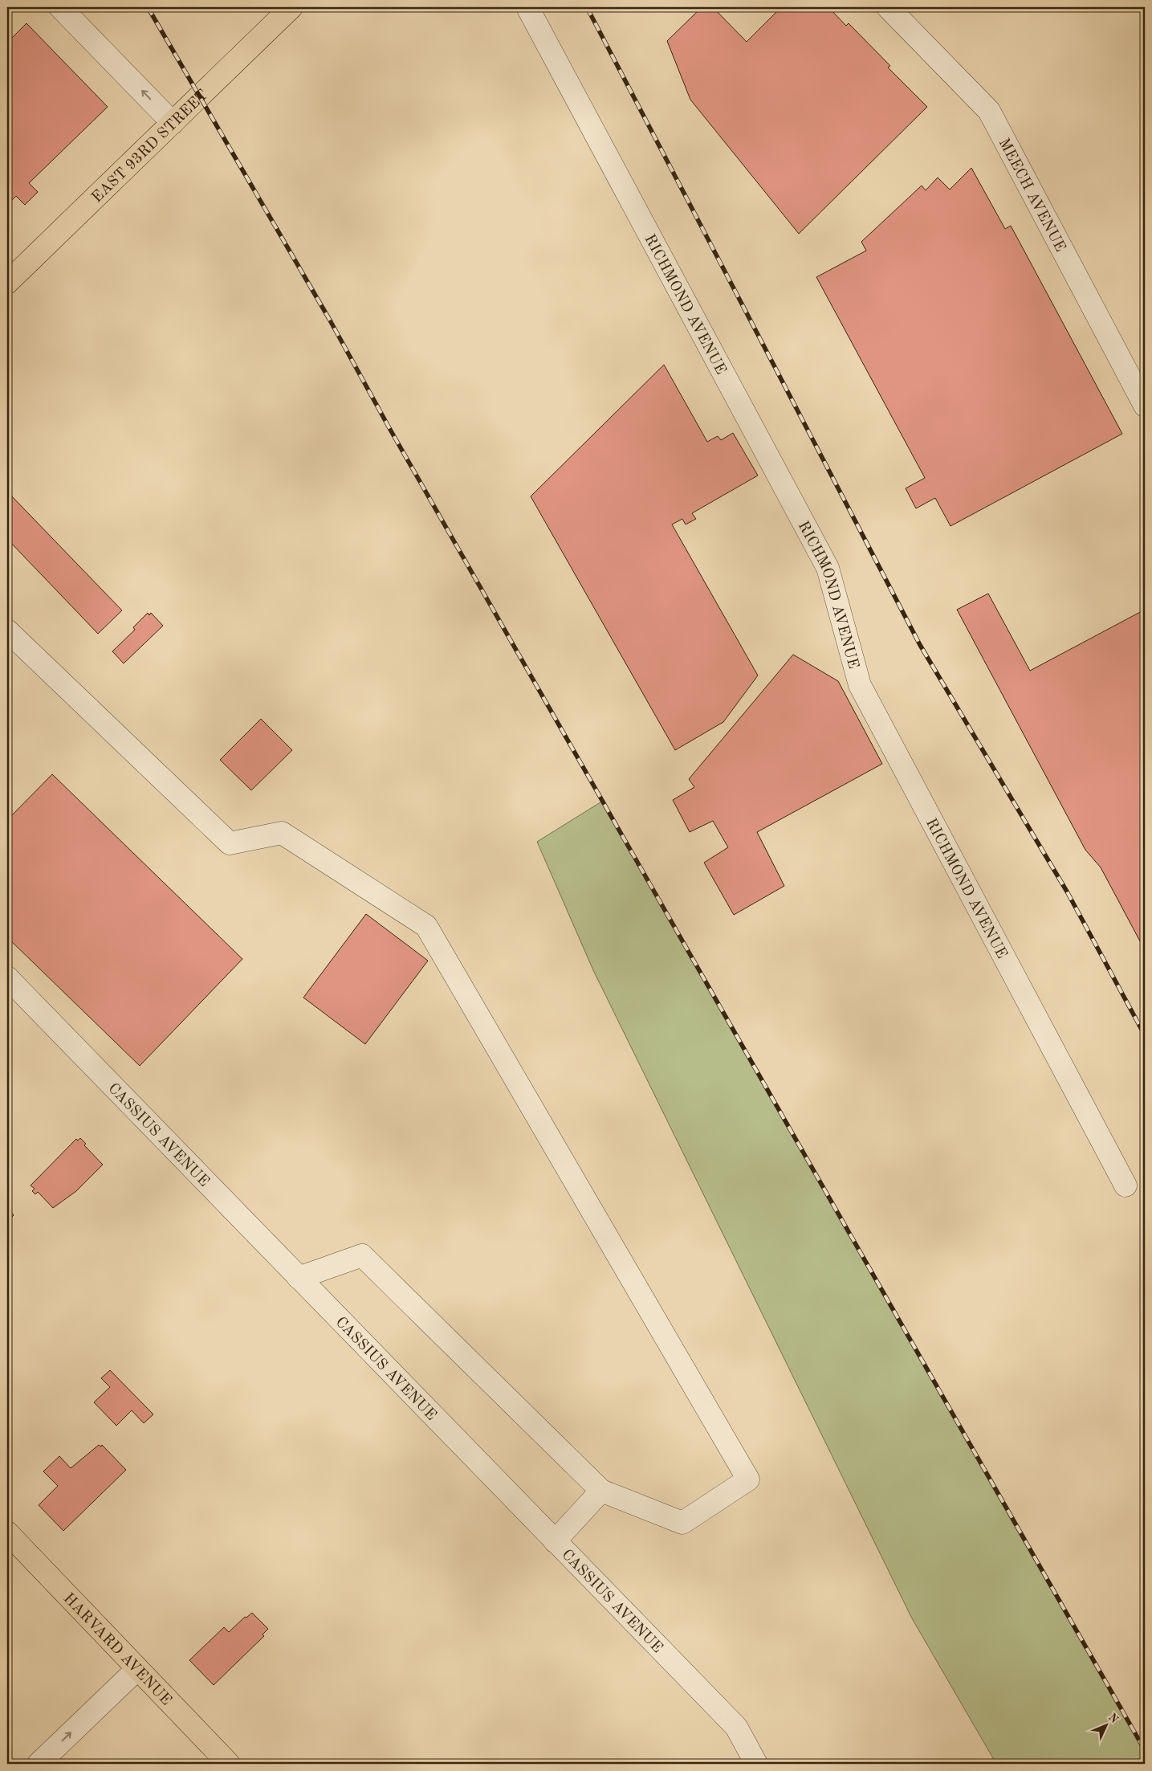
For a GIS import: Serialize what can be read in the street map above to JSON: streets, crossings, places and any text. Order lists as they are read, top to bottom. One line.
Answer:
{"streets":{"main road":["EAST 93RD STREET","HARVARD AVENUE"],"street":["MEECH AVENUE","RICHMOND AVENUE","CASSIUS AVENUE"]},"north":"top right"}
